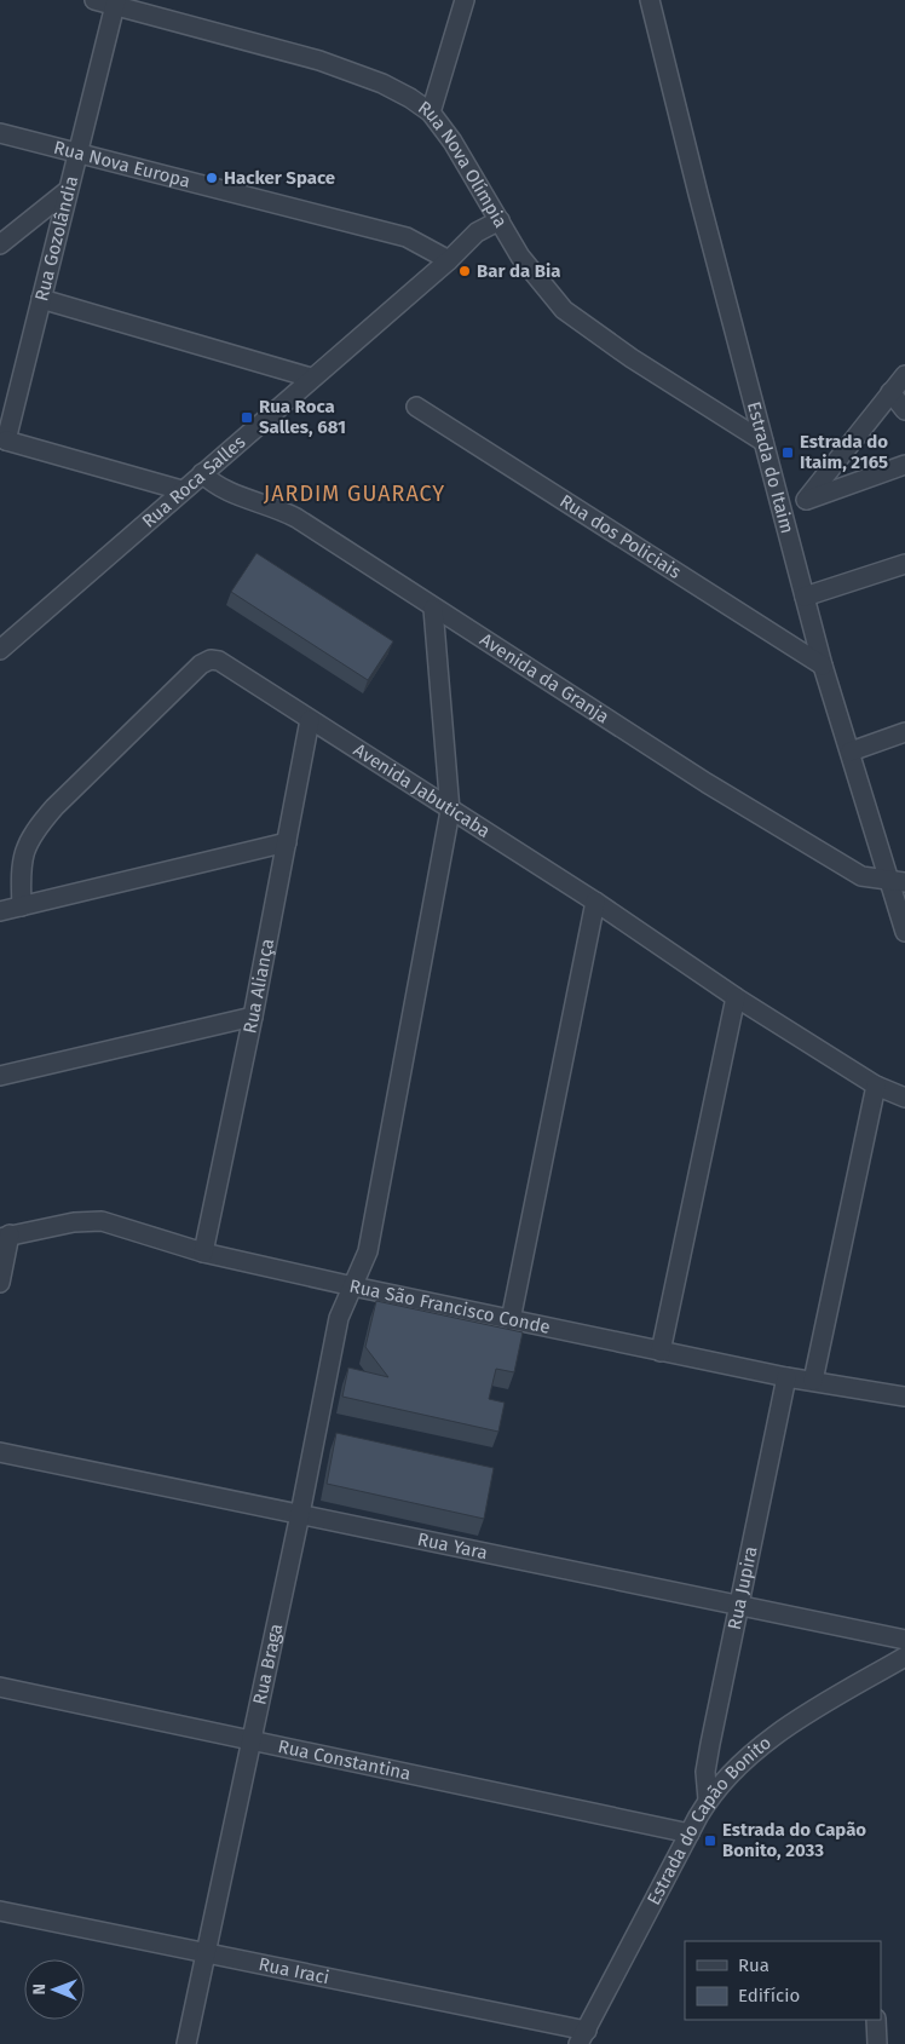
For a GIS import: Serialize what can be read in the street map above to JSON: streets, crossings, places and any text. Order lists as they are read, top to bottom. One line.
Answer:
{"streets":{"street":["Rua Nova Europa","Rua Nova Olímpia","Rua Gozolândia","Estrada do Itaim","Rua Roca Salles","Rua dos Policiais","Avenida da Granja","Avenida Jabuticaba","Rua Aliança","Rua São Francisco Conde","Rua Yara","Rua Jupira","Rua Braga","Rua Constantina","Estrada do Capão Bonito","Rua Iraci"]},"crossings":[["Rua Nova Europa","Rua Gozolândia"],["Rua Nova Europa","Rua Roca Salles"],["Rua Nova Olímpia","Rua Gozolândia"],["Rua Nova Olímpia","Estrada do Itaim"],["Rua Nova Olímpia","Rua Roca Salles"],["Estrada do Itaim","Rua dos Policiais"],["Estrada do Itaim","Avenida da Granja"],["Rua Roca Salles","Avenida da Granja"],["Avenida Jabuticaba","Rua Aliança"],["Rua Aliança","Rua São Francisco Conde"],["Rua São Francisco Conde","Rua Jupira"],["Rua São Francisco Conde","Rua Braga"],["Rua Yara","Rua Jupira"],["Rua Yara","Rua Braga"],["Rua Jupira","Estrada do Capão Bonito"],["Rua Braga","Rua Constantina"],["Rua Braga","Rua Iraci"],["Rua Constantina","Estrada do Capão Bonito"],["Estrada do Capão Bonito","Rua Iraci"]],"districts":["JARDIM GUARACY"],"places":{"other":["Hacker Space","Bar da Bia"],"transit":["Rua Roca Salles, 681","Estrada do Itaim, 2165","Estrada do Capão Bonito, 2033"]},"legend":["Rua","Edifício"],"north":"left"}
